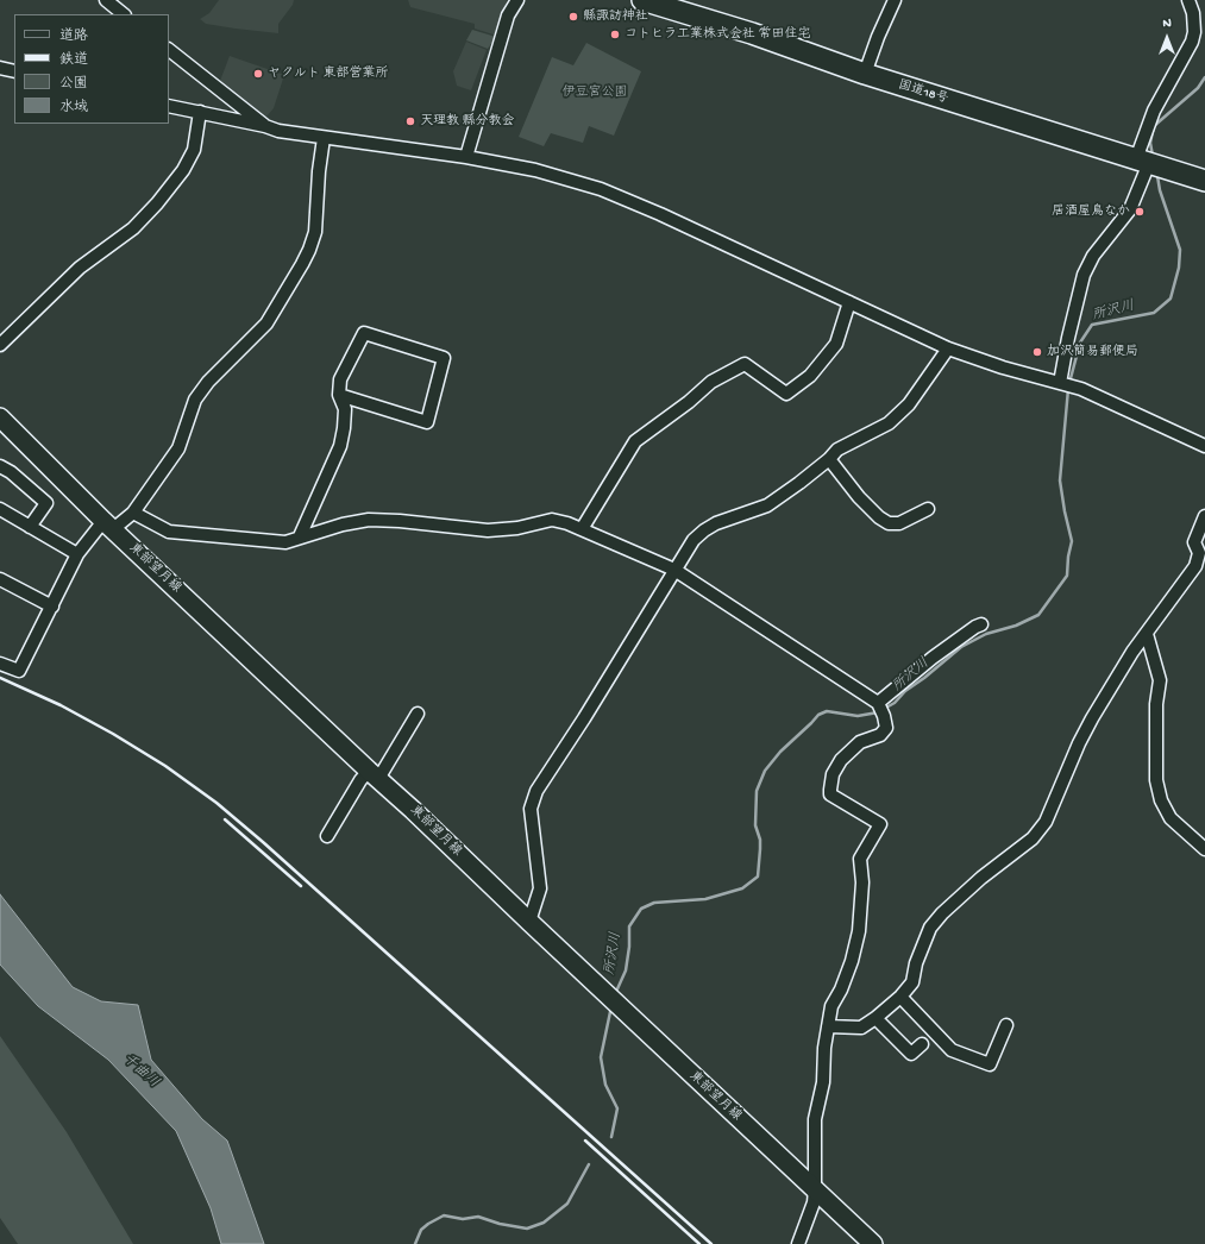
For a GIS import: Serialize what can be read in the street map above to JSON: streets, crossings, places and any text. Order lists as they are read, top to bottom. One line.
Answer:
{"streets":{"highway":["国道18号"],"main road":["東部望月線"]},"water":["所沢川","千曲川"],"parks":["伊豆宮公園"],"places":["縣諏訪神社","コトヒラ工業株式会社 常田住宅","ヤクルト 東部営業所","天理教 縣分教会","居酒屋鳥なか","加沢簡易郵便局"],"legend":["道路","鉄道","公園","水域"],"north":"top"}
